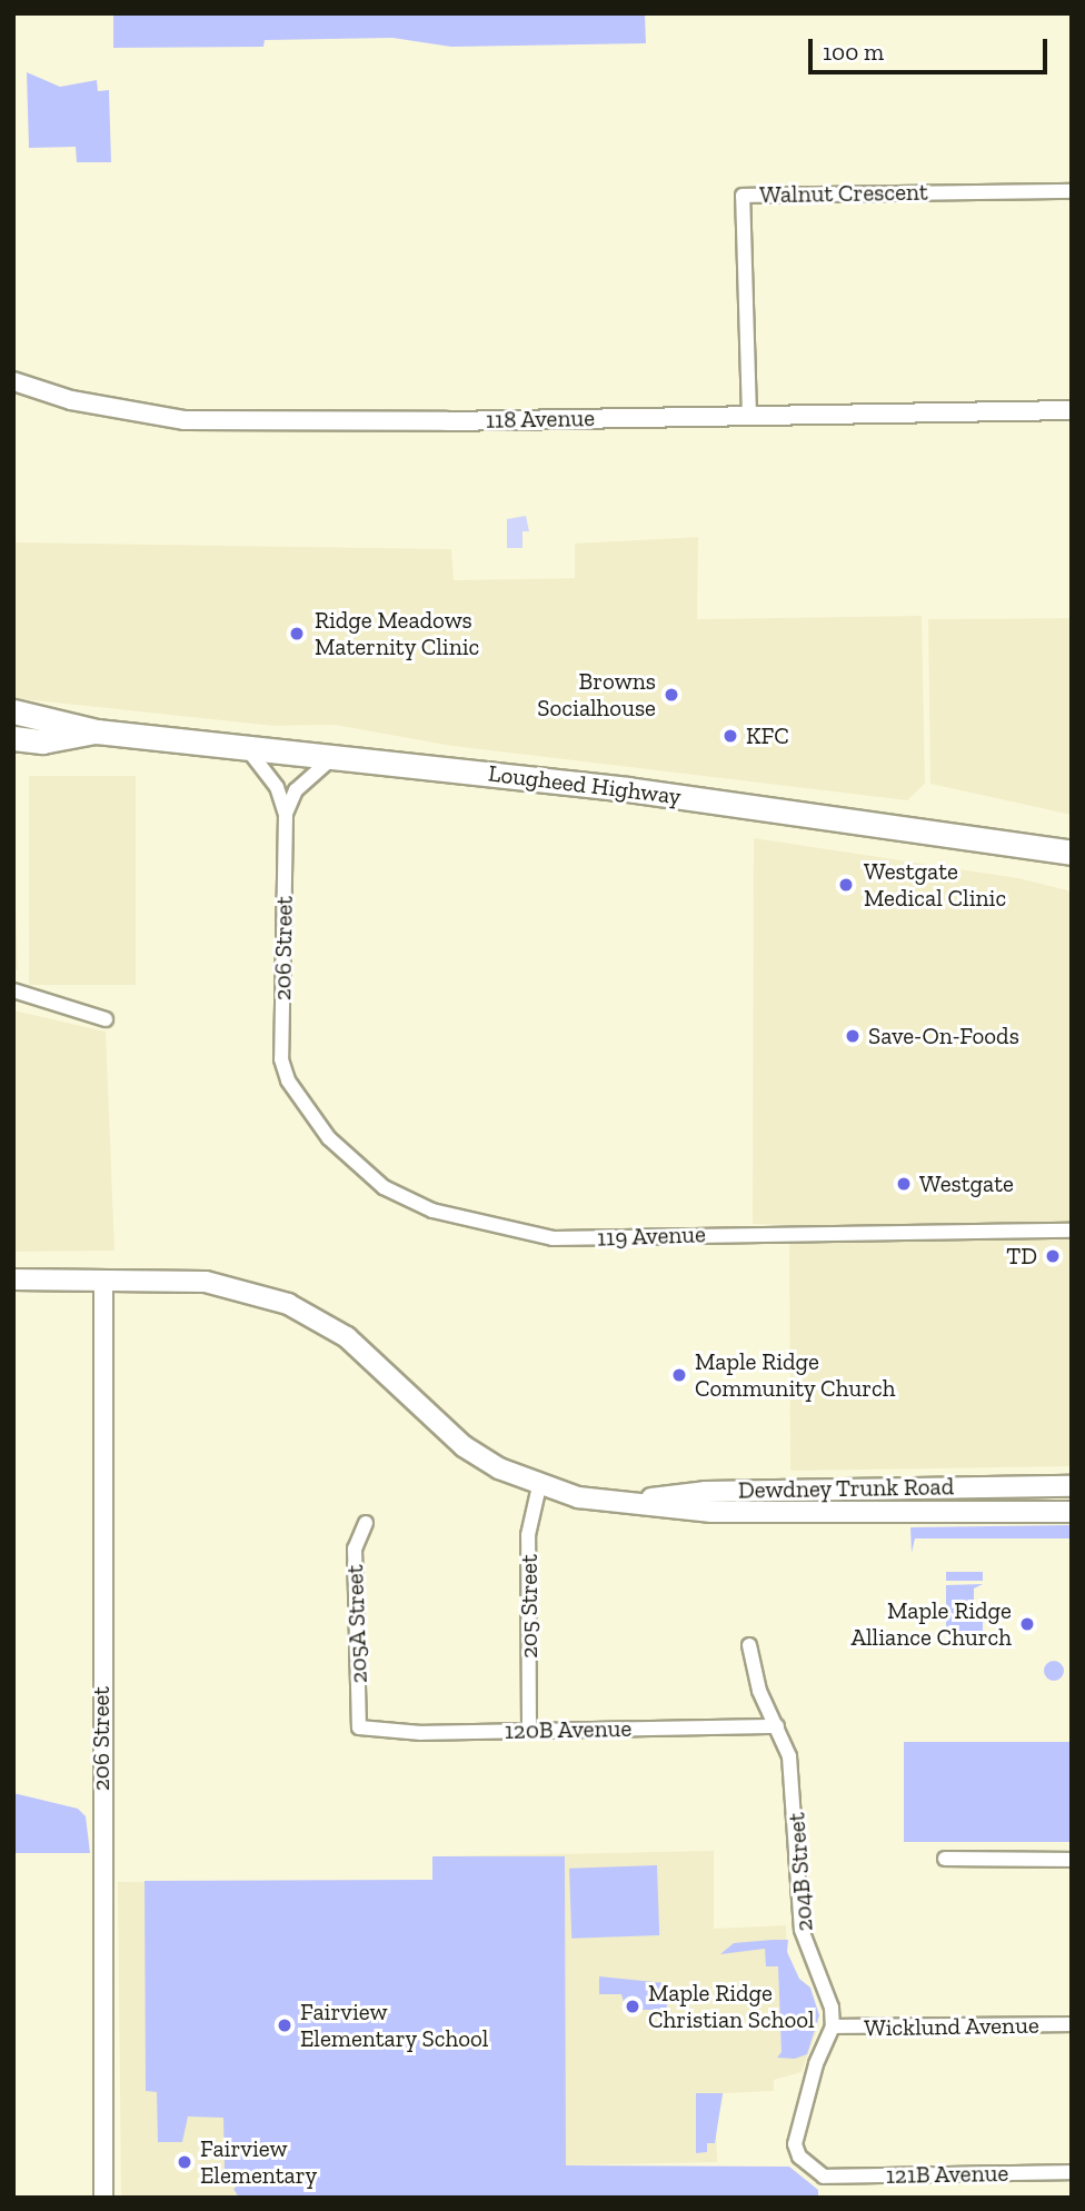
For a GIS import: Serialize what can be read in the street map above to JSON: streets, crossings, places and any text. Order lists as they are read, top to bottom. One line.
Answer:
{"streets":{"highway":["Lougheed Highway"],"main road":["Dewdney Trunk Road"],"street":["Walnut Crescent","118 Avenue","206 Street","119 Avenue","205 Street","205A Street","120B Avenue","204B Street","Wicklund Avenue","121B Avenue"]},"crossings":[["Walnut Crescent","118 Avenue"],["Lougheed Highway","206 Street"],["206 Street","119 Avenue"],["206 Street","Dewdney Trunk Road"],["Dewdney Trunk Road","205 Street"],["205 Street","120B Avenue"],["205A Street","120B Avenue"],["120B Avenue","204B Street"],["204B Street","Wicklund Avenue"],["204B Street","121B Avenue"],["Wicklund Avenue","121B Avenue"]],"places":["Ridge Meadows Maternity Clinic","Browns Socialhouse","KFC","Westgate Medical Clinic","Save-On-Foods","Westgate","TD","Maple Ridge Community Church","Maple Ridge Alliance Church","Maple Ridge Christian School","Fairview Elementary School","Fairview Elementary"],"scale_bar":"100 m"}
